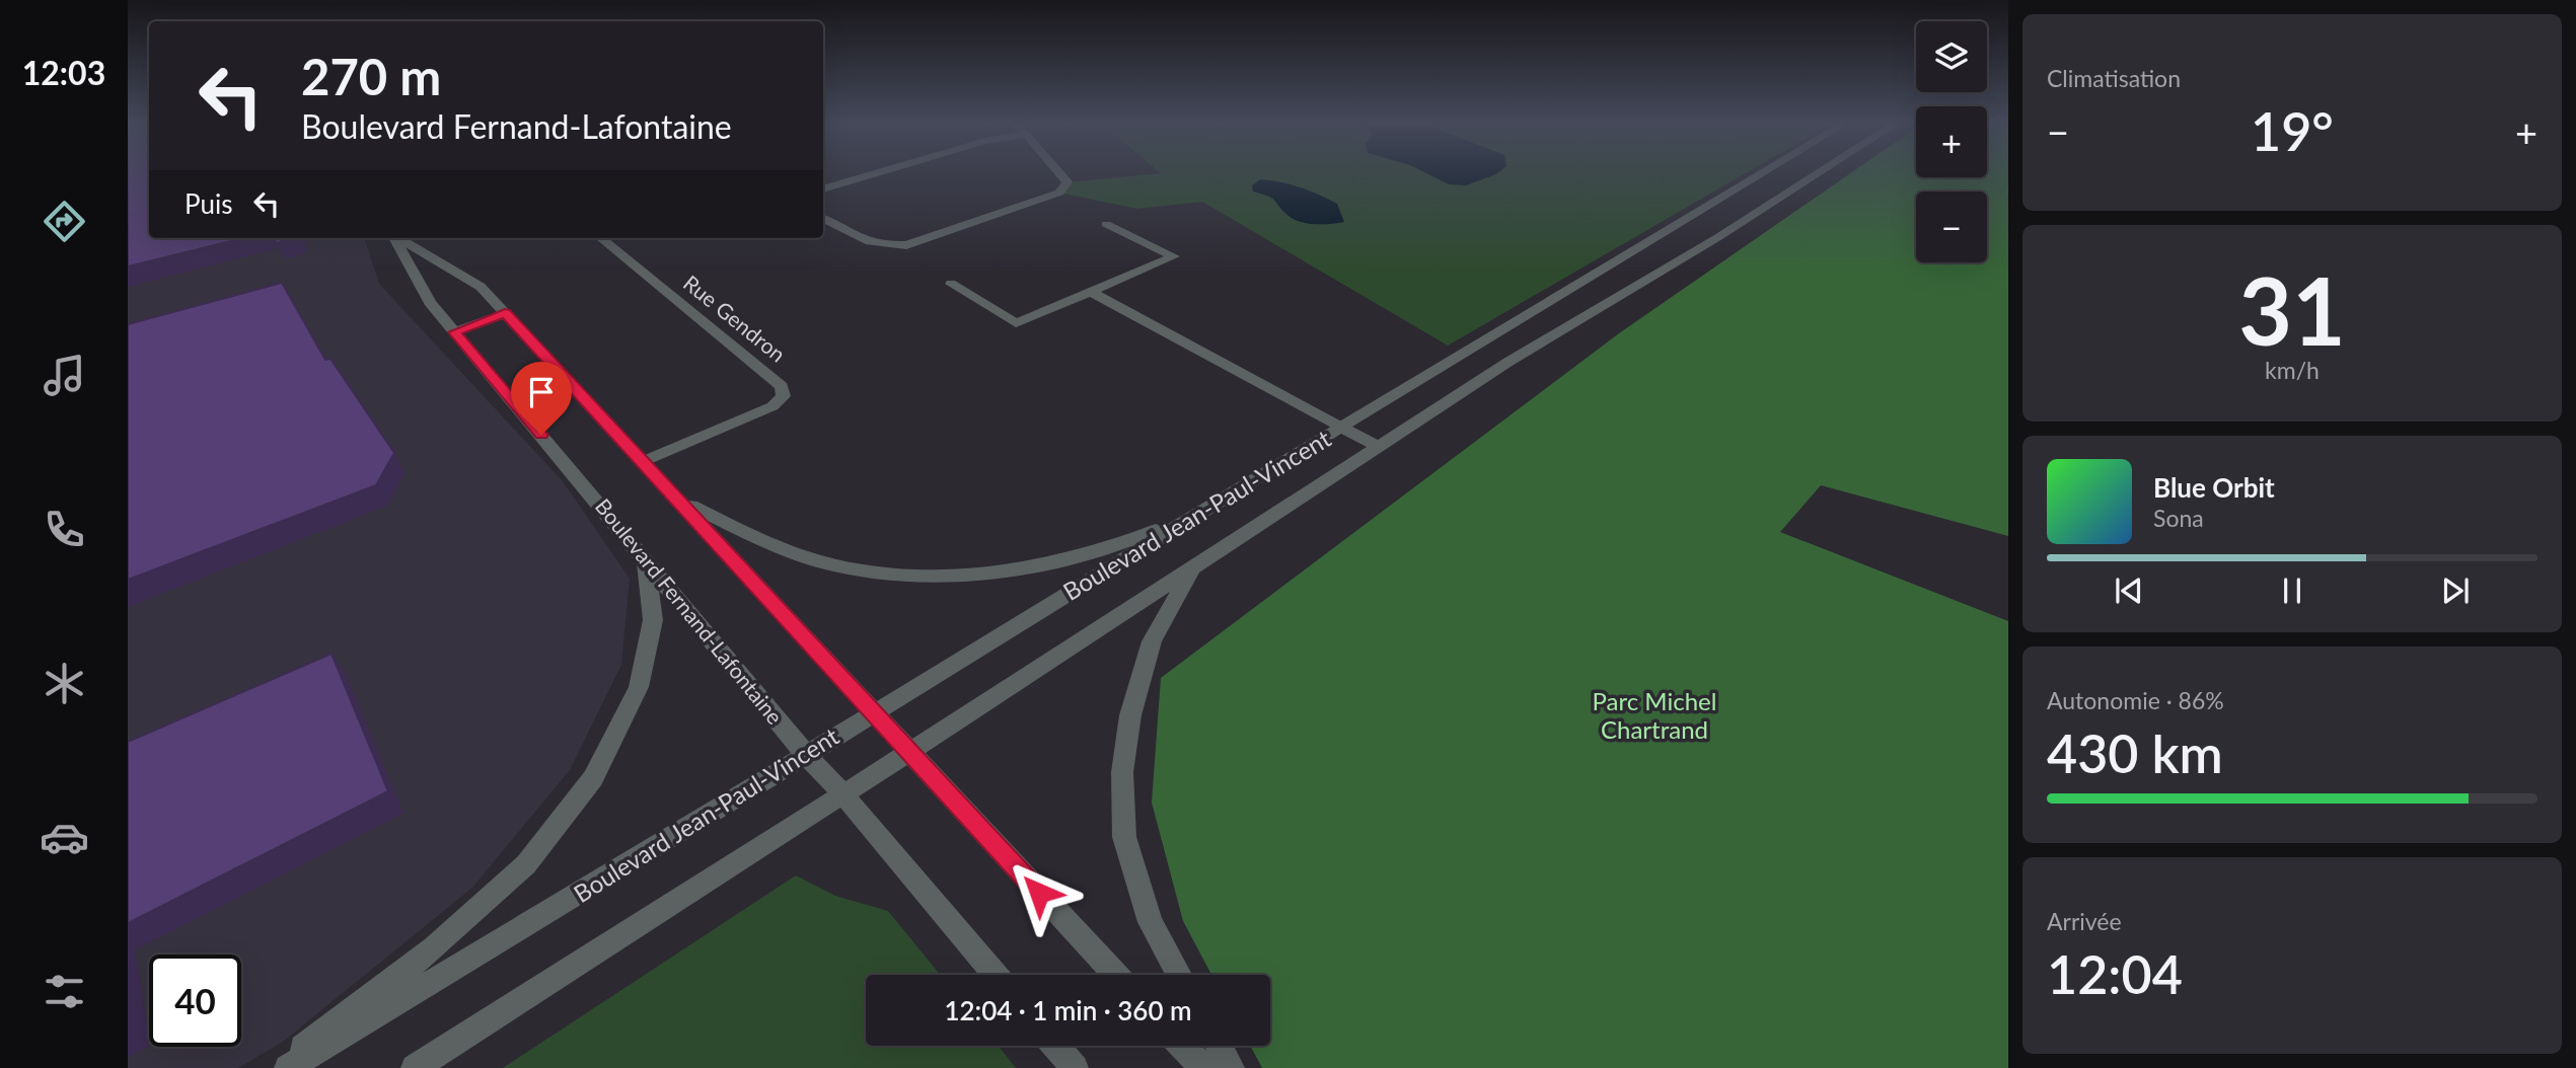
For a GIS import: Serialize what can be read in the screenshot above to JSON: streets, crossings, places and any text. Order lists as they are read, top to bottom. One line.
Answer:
{"streets":{"street":["Rue Gendron","Boulevard Jean-Paul-Vincent","Boulevard Fernand-Lafontaine"]},"crossings":[["Rue Gendron","Boulevard Fernand-Lafontaine"],["Boulevard Jean-Paul-Vincent","Boulevard Fernand-Lafontaine"]],"parks":["Parc Michel Chartrand"],"page":{"tabs":"12:03","tile":["Climatisation",["31","km/h"],["Autonomie · 86%","430 km"],["Arrivée","12:04"]],"map_buttons":["+","−"],"turn":["270 m","Boulevard Fernand-Lafontaine"],"heat":["−","19°","+"],"then":"Puis","song":["Blue Orbit","Sona"],"limit":"40","trip":"12:04 · 1 min · 360 m"}}
